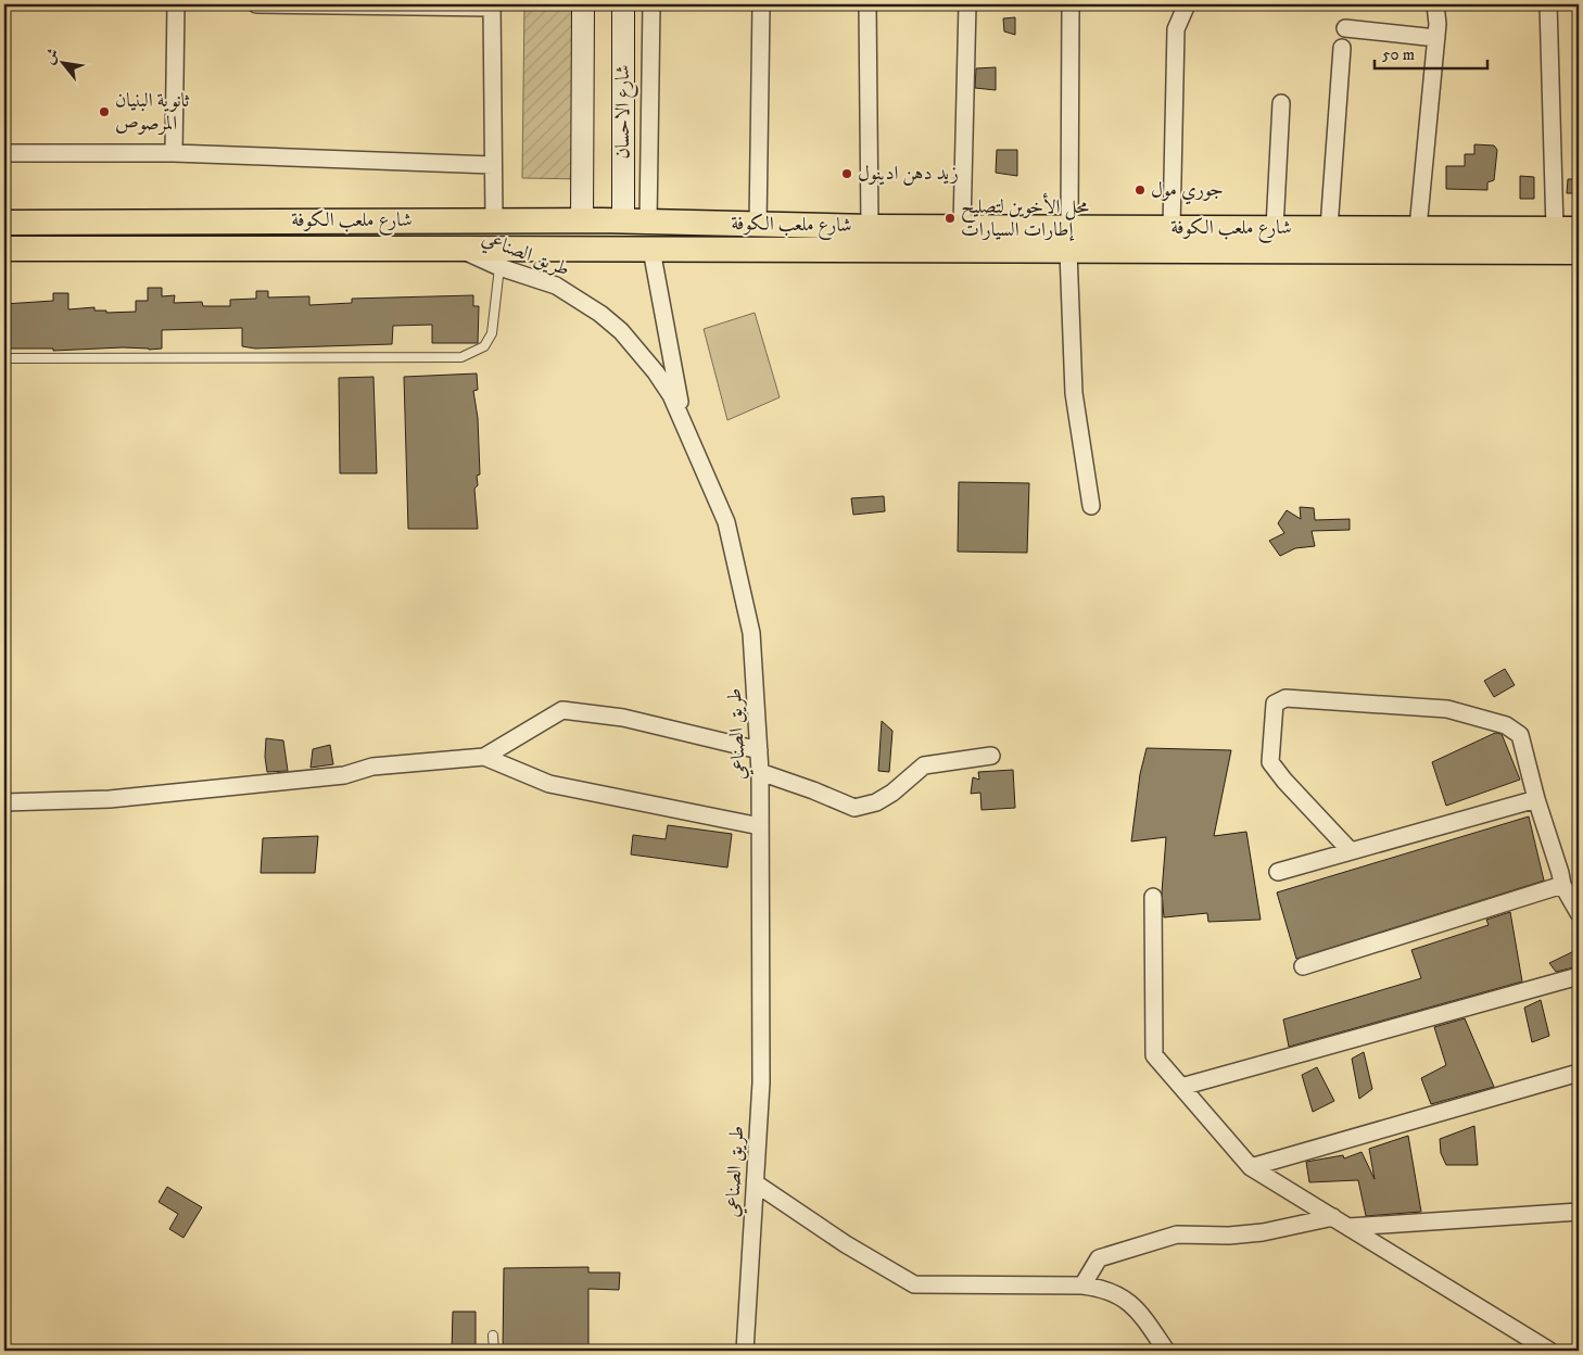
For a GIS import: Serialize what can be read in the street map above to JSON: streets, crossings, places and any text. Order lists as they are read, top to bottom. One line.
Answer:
{"streets":{"main road":["شارع ملعب الكوفة"],"street":["شارع الاحسان","طريق الصناعي"]},"crossings":[["شارع الاحسان","شارع ملعب الكوفة"],["شارع ملعب الكوفة","طريق الصناعي"]],"places":["ثانوية البنيان المرصوص","زيد دهن ادينول","جوري مول","محل الأخوين لتصليح إطارات السيارات"],"scale_bar":"50 m","north":"top left"}
